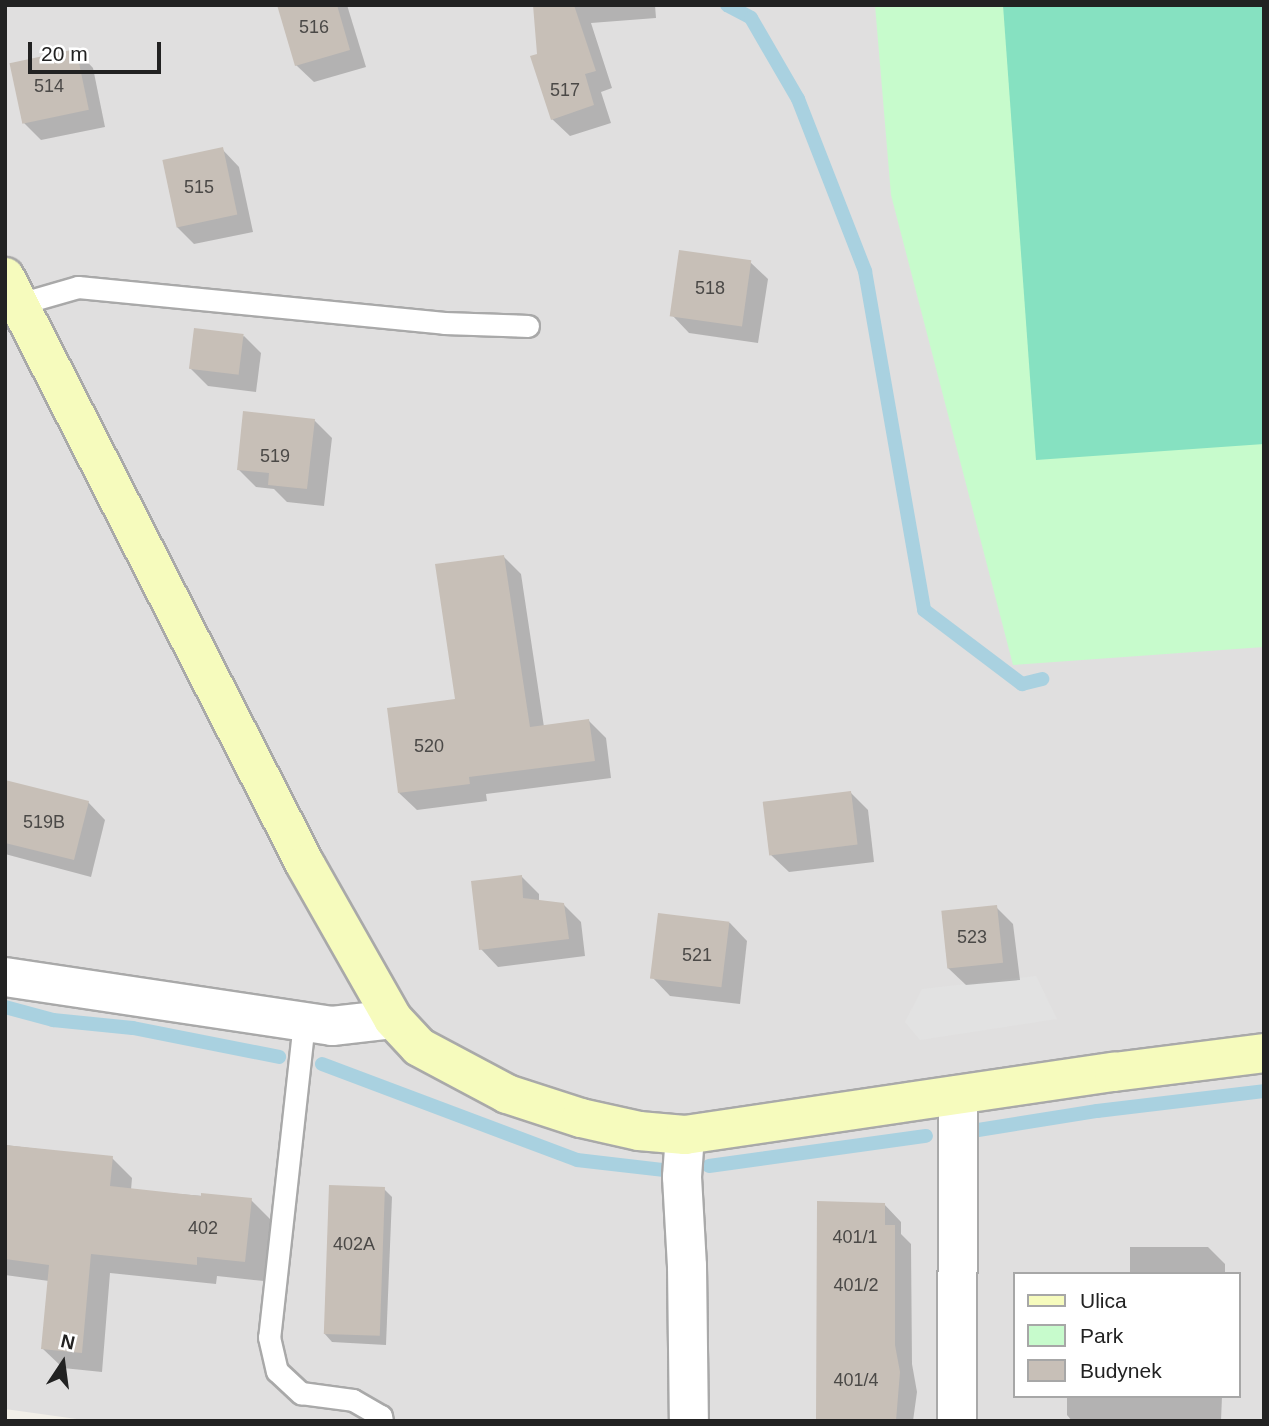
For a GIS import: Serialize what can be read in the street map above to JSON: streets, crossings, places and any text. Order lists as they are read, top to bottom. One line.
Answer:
{"house_numbers":["516","514","517","515","518","519","520","519B","523","521","402","401/1","402A","401/2","401/4"],"legend":["Ulica","Park","Budynek"],"scale_bar":"20 m","north":"top"}
